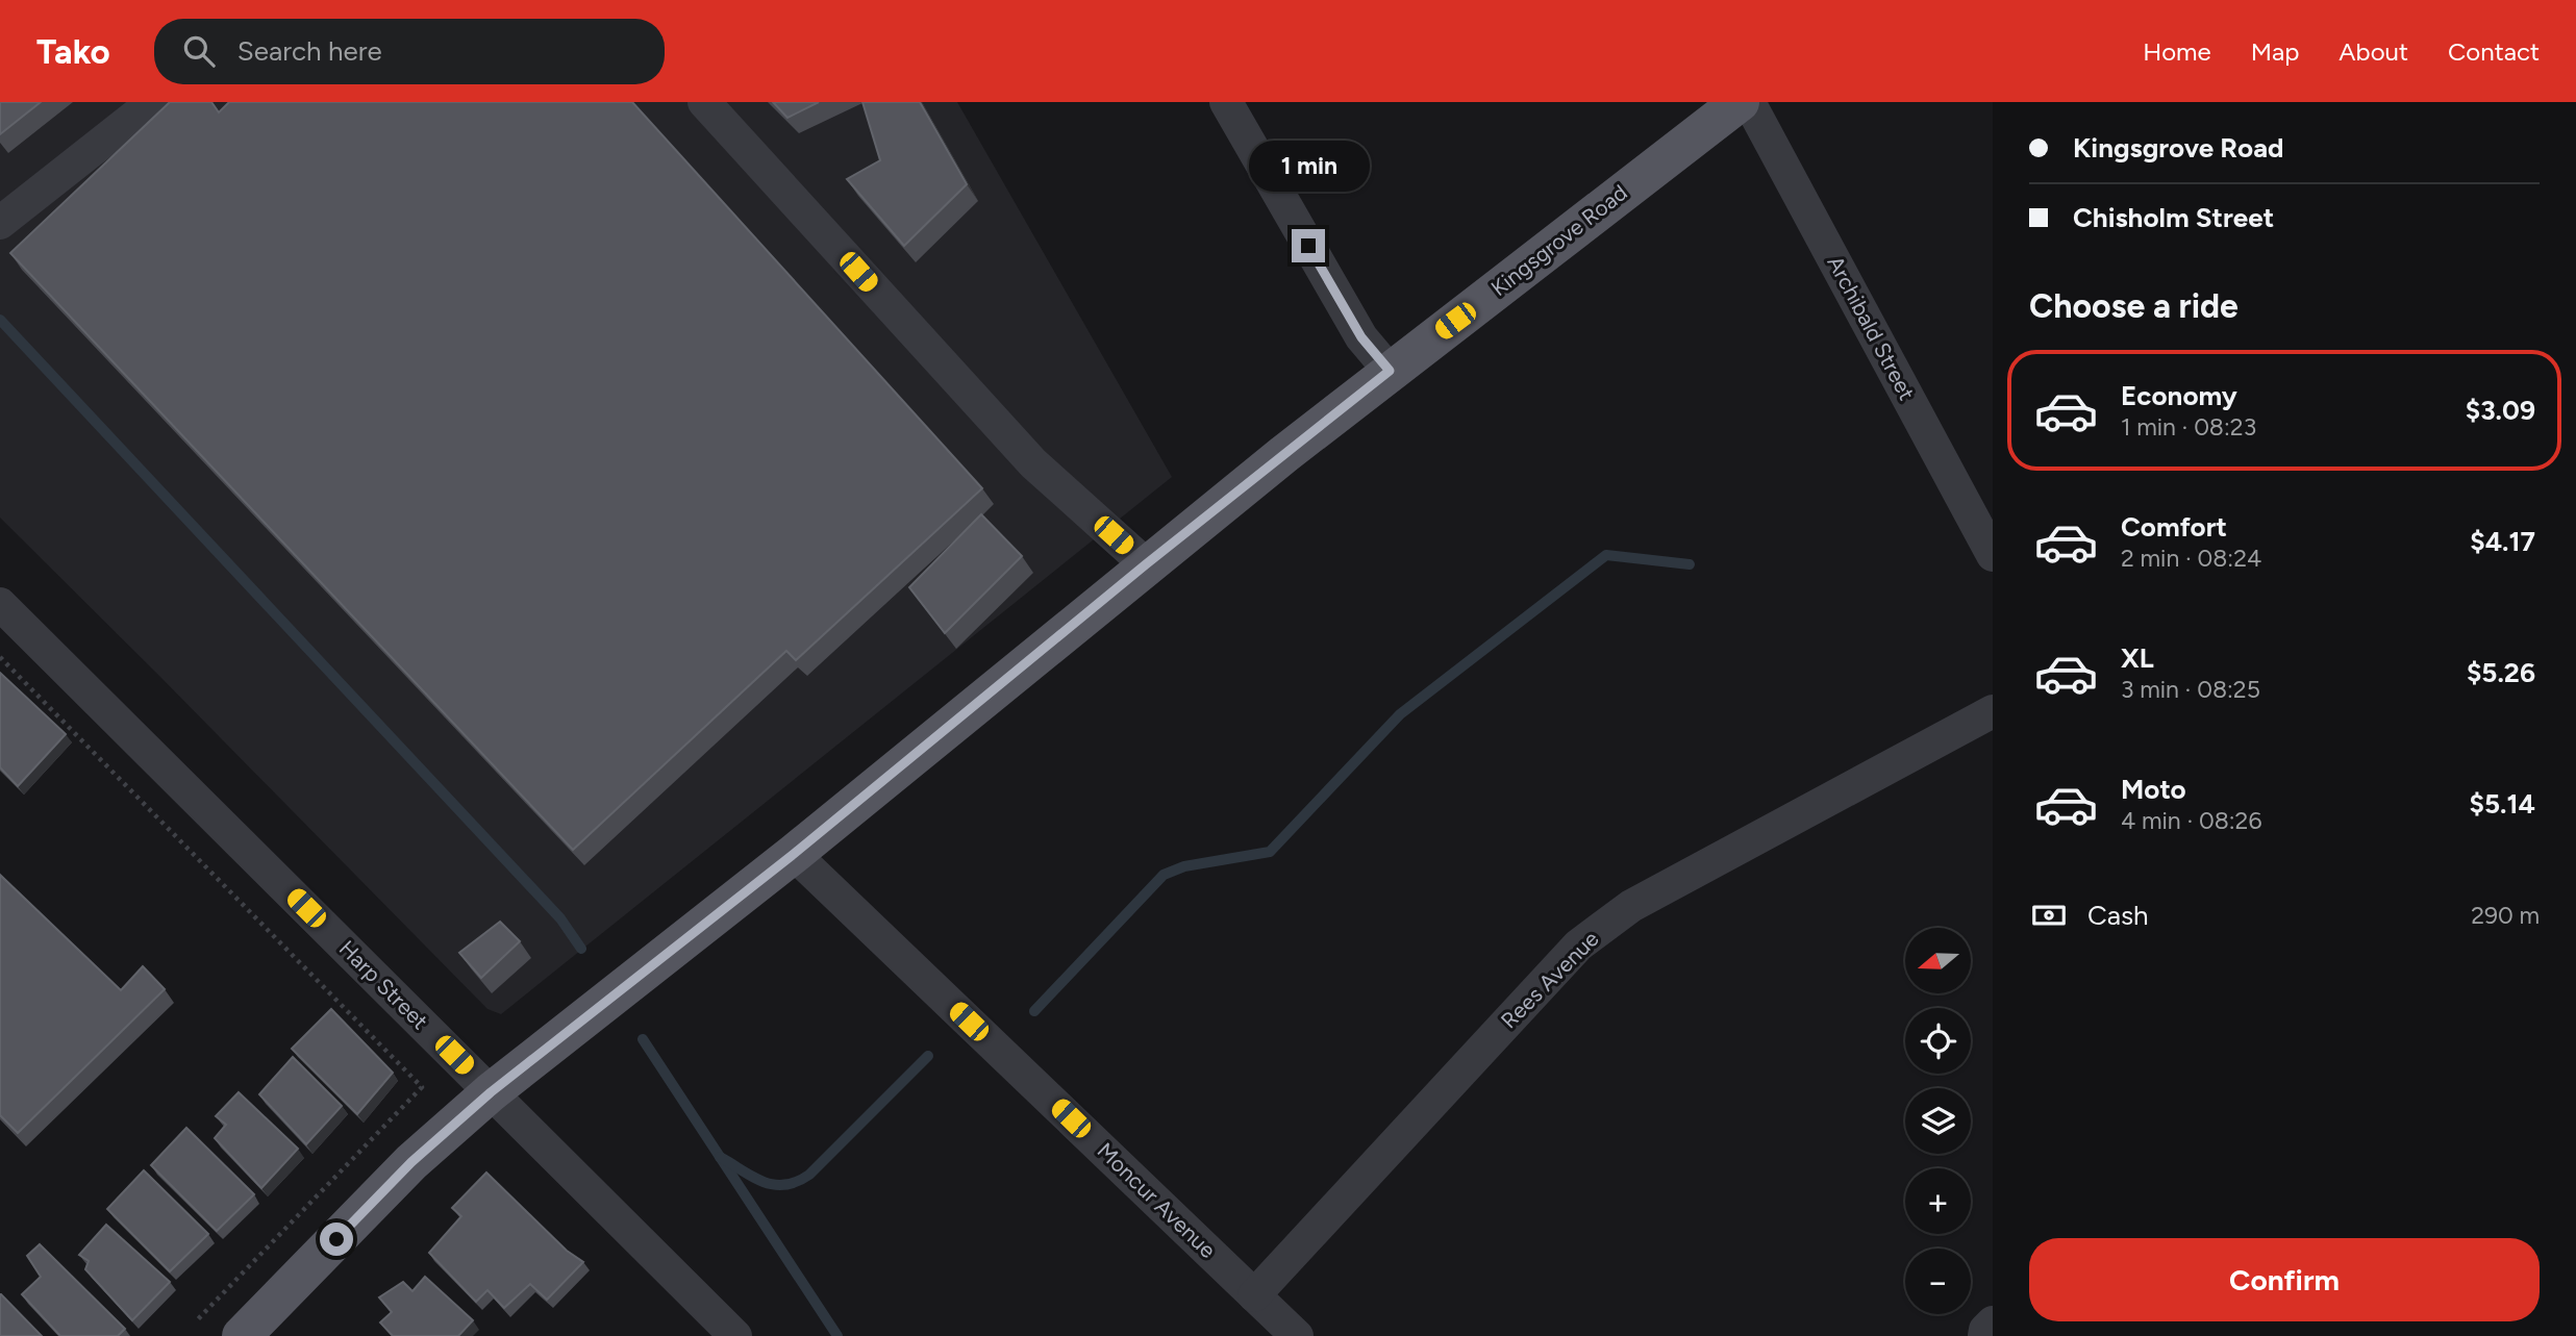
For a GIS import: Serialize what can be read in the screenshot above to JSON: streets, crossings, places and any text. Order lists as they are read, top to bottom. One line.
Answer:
{"streets":{"main road":["Kingsgrove Road"],"street":["Archibald Street","Rees Avenue","Harp Street","Moncur Avenue"]},"crossings":[["Kingsgrove Road","Harp Street"],["Kingsgrove Road","Moncur Avenue"],["Rees Avenue","Moncur Avenue"]],"north":"left","page":{"header":"Tako","search":"Search here","nav":["Home","Map","About","Contact"],"banner":["Kingsgrove Road","Chisholm Street"],"bubble":"1 min","heading":"Choose a ride","list":[{"name":"Economy","note":"1 min · 08:23","value":"$3.09"},{"name":"Comfort","note":"2 min · 08:24","value":"$4.17"},{"name":"XL","note":"3 min · 08:25","value":"$5.26"},{"name":"Moto","note":"4 min · 08:26","value":"$5.14"}],"pay":["Cash","290 m"],"map_buttons":["+","−"],"buttons":"Confirm"}}
